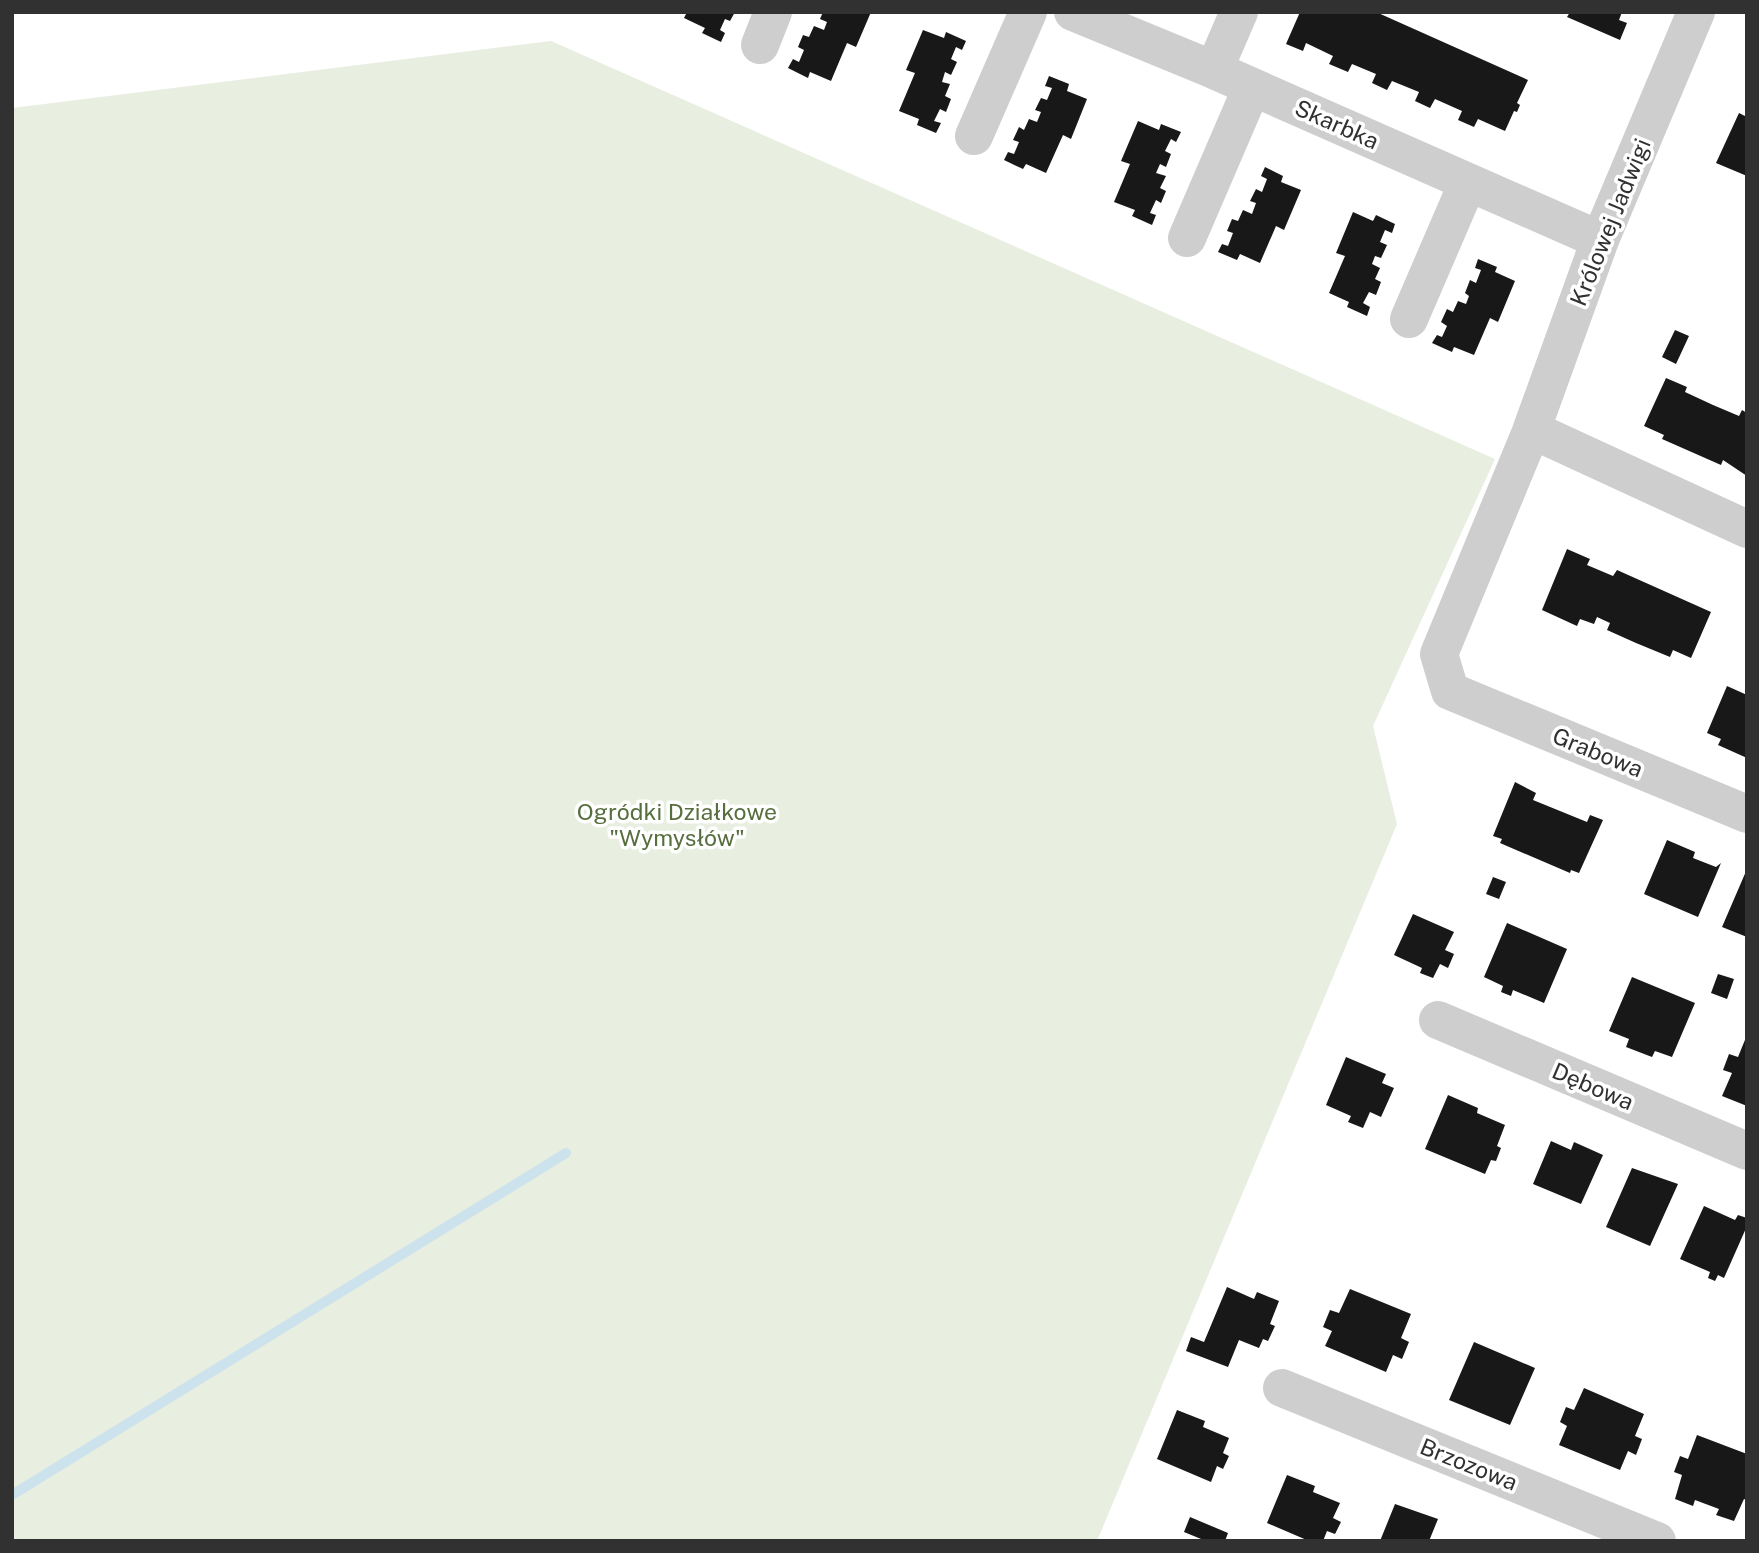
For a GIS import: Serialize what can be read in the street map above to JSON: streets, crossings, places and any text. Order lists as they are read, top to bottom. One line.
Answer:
{"streets":{"street":["Skarbka","Królowej Jadwigi","Grabowa","Dębowa","Brzozowa"]},"crossings":[["Skarbka","Królowej Jadwigi"],["Królowej Jadwigi","Grabowa"]],"parks":["Ogródki Działkowe \"Wymysłów\""]}
